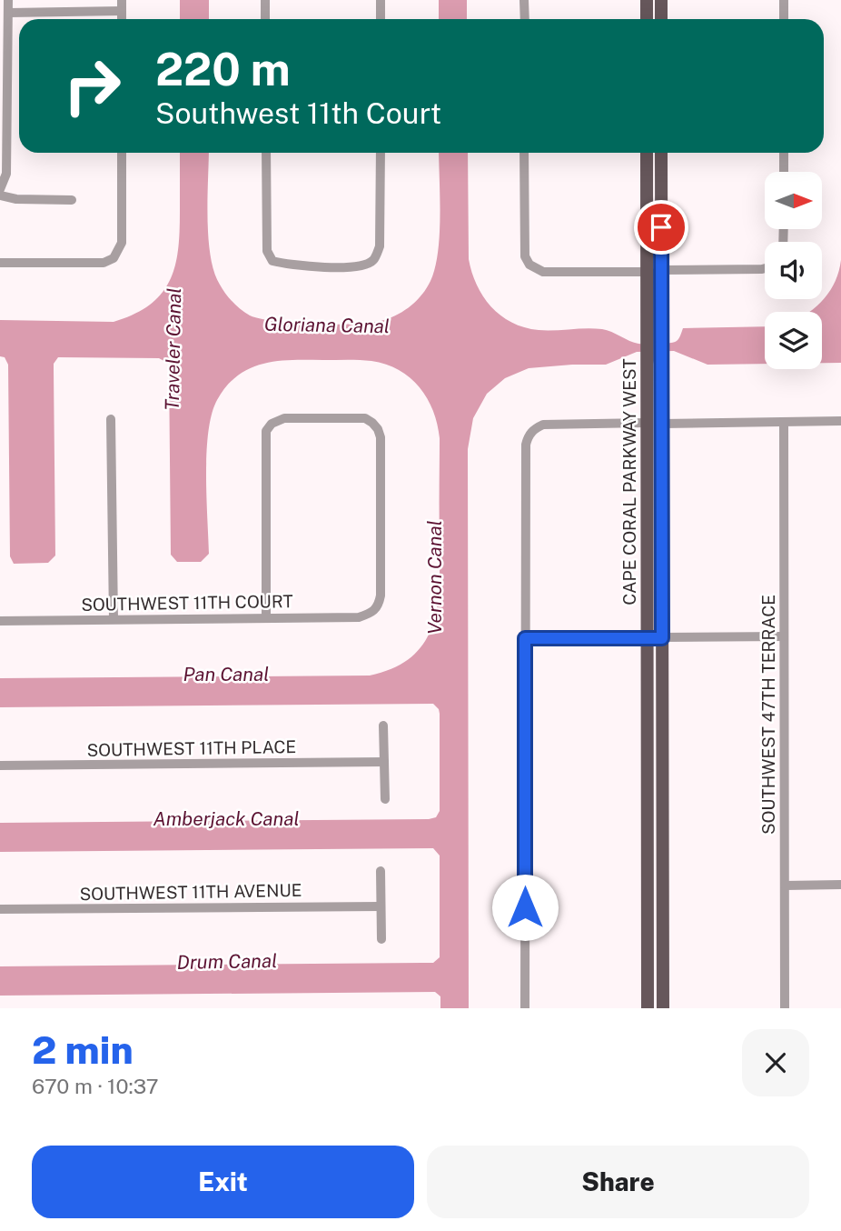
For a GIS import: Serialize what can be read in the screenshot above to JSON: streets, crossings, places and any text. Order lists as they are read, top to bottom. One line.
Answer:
{"streets":{"main road":["CAPE CORAL PARKWAY WEST"],"street":["SOUTHWEST 11TH COURT","SOUTHWEST 47TH TERRACE","SOUTHWEST 11TH PLACE","SOUTHWEST 11TH AVENUE"]},"water":["Gloriana Canal","Traveler Canal","Vernon Canal","Pan Canal","Amberjack Canal","Drum Canal"],"north":"right","page":{"turn":["220 m","Southwest 11th Court"],"heading":["2 min","670 m · 10:37"],"buttons":["Exit","Share"]}}
